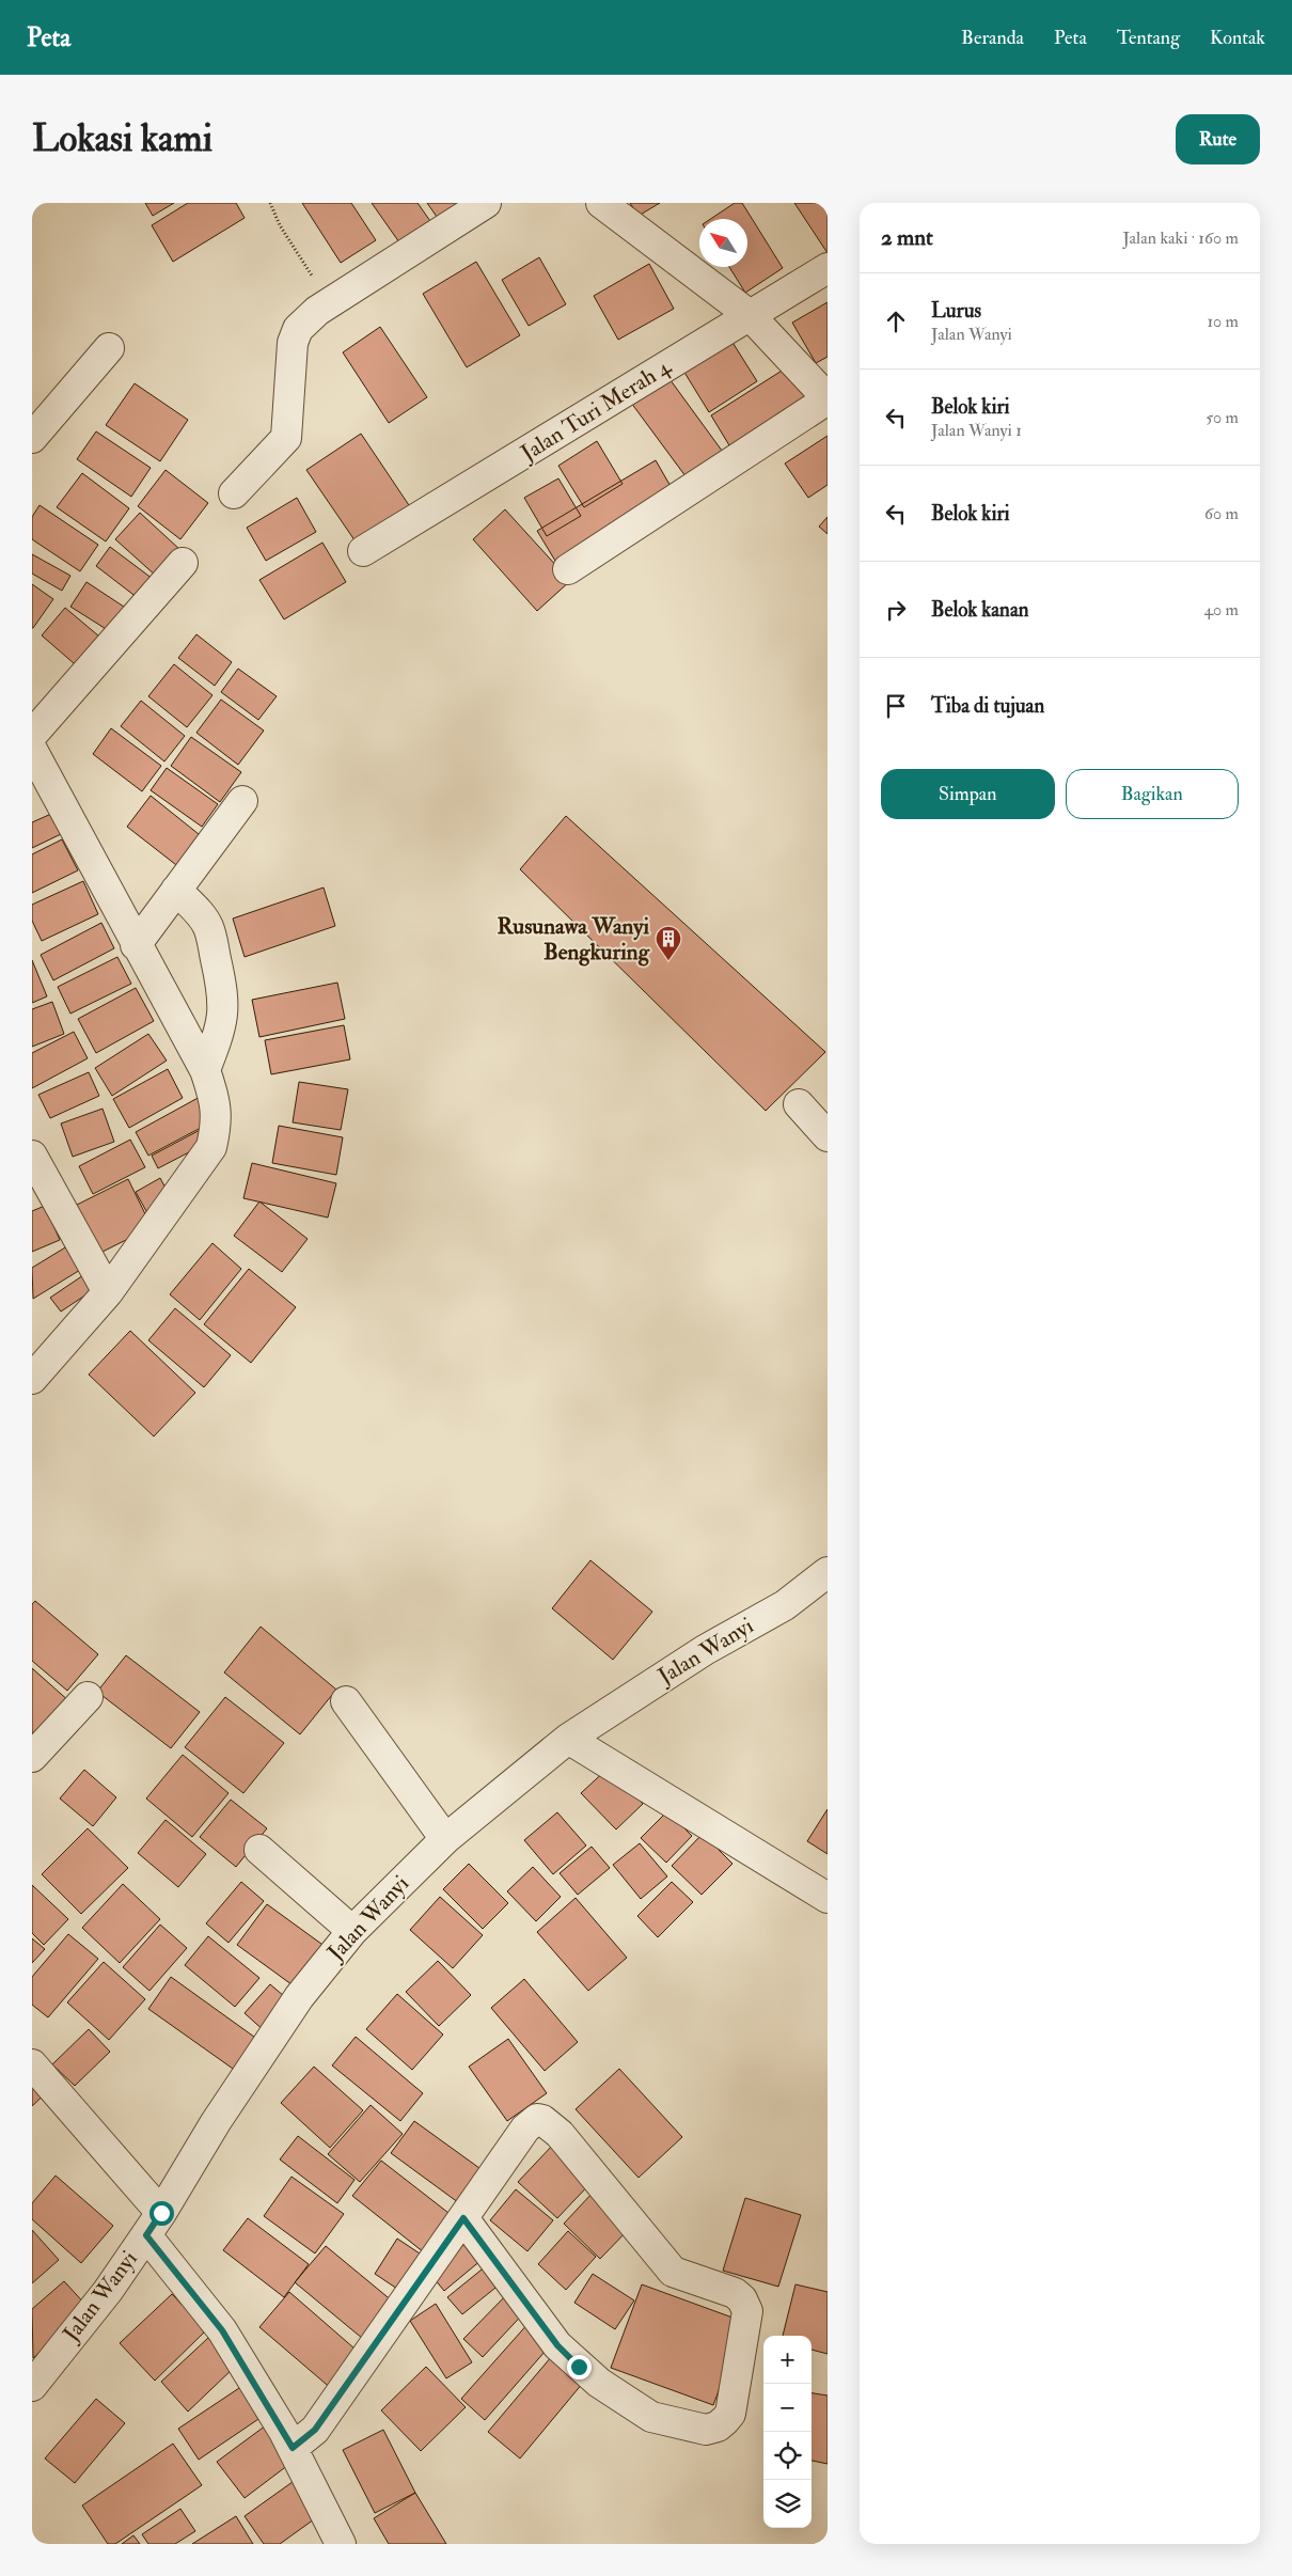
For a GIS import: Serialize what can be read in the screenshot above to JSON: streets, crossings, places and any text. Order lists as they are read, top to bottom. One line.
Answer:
{"streets":{"street":["Jalan Turi Merah 4","Jalan Wanyi"]},"places":{"building":["Rusunawa Wanyi Bengkuring"]},"north":"top left","page":{"header":"Peta","nav":["Beranda","Peta","Tentang","Kontak"],"buttons":["Rute",["Simpan","Bagikan"]],"title":"Lokasi kami","heading":["2 mnt","Jalan kaki · 160 m"],"list":[["Lurus","Jalan Wanyi","10 m"],["Belok kiri","Jalan Wanyi 1","50 m"],["Belok kiri","60 m"],["Belok kanan","40 m"],"Tiba di tujuan"],"map_buttons":["+","−"]}}
